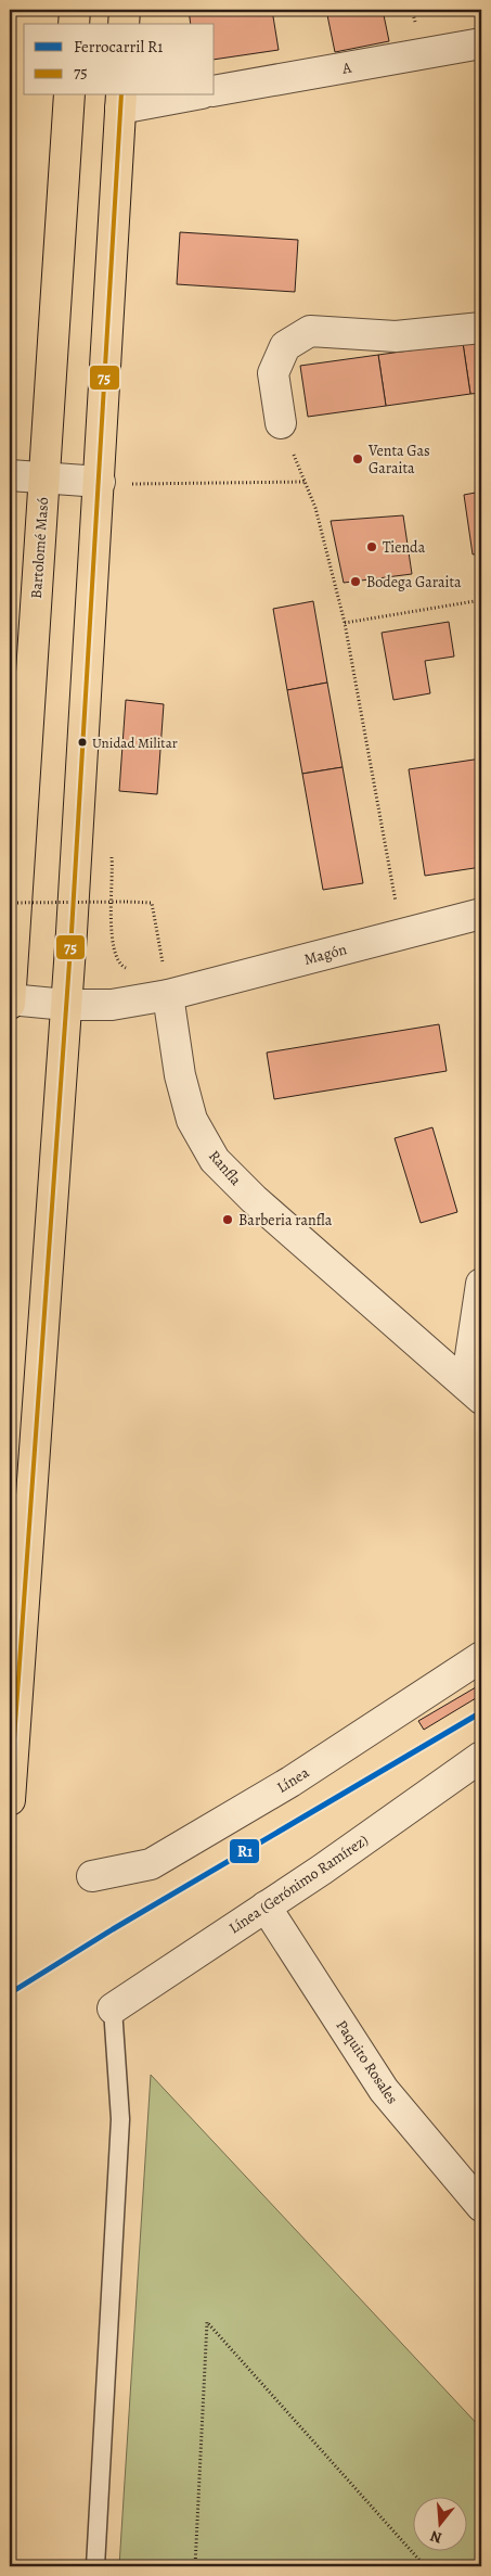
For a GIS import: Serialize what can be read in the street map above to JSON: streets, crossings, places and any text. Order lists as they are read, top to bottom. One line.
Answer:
{"streets":{"main road":["Bartolomé Masó"],"street":["A","Magón","Ranfla","Línea","Línea (Gerónimo Ramírez)","Paquito Rosales"]},"crossings":[["Magón","Ranfla"],["Línea (Gerónimo Ramírez)","Paquito Rosales"]],"places":["Venta Gas Garaita","Tienda","Bodega Garaita","Unidad Militar","Barberia ranfla"],"lines":["transit line 75","rail line R1"],"legend":["Ferrocarril R1","75"],"north":"bottom"}
